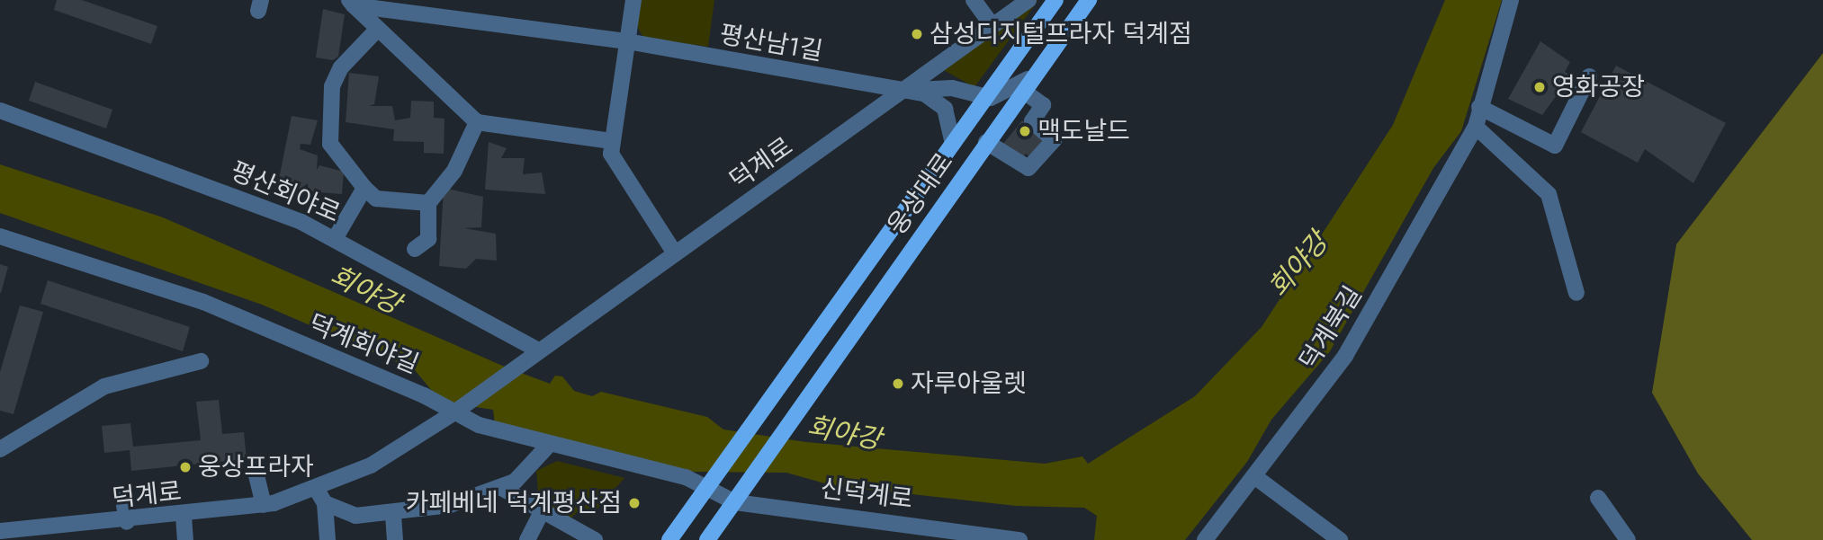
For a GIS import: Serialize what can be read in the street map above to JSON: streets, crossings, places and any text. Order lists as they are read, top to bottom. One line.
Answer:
{"streets":{"main road":["웅상대로"],"street":["평산남1길","덕계로","평산회야로","덕계북길","덕계회야길","신덕계로"]},"crossings":[["평산남1길","덕계로"],["덕계로","평산회야로"],["덕계로","덕계회야길"],["웅상대로","신덕계로"],["덕계회야길","신덕계로"]],"water":["회야강"],"places":["삼성디지털프라자 덕계점","영화공장","맥도날드","자루아울렛","웅상프라자","카페베네 덕계평산점"]}
